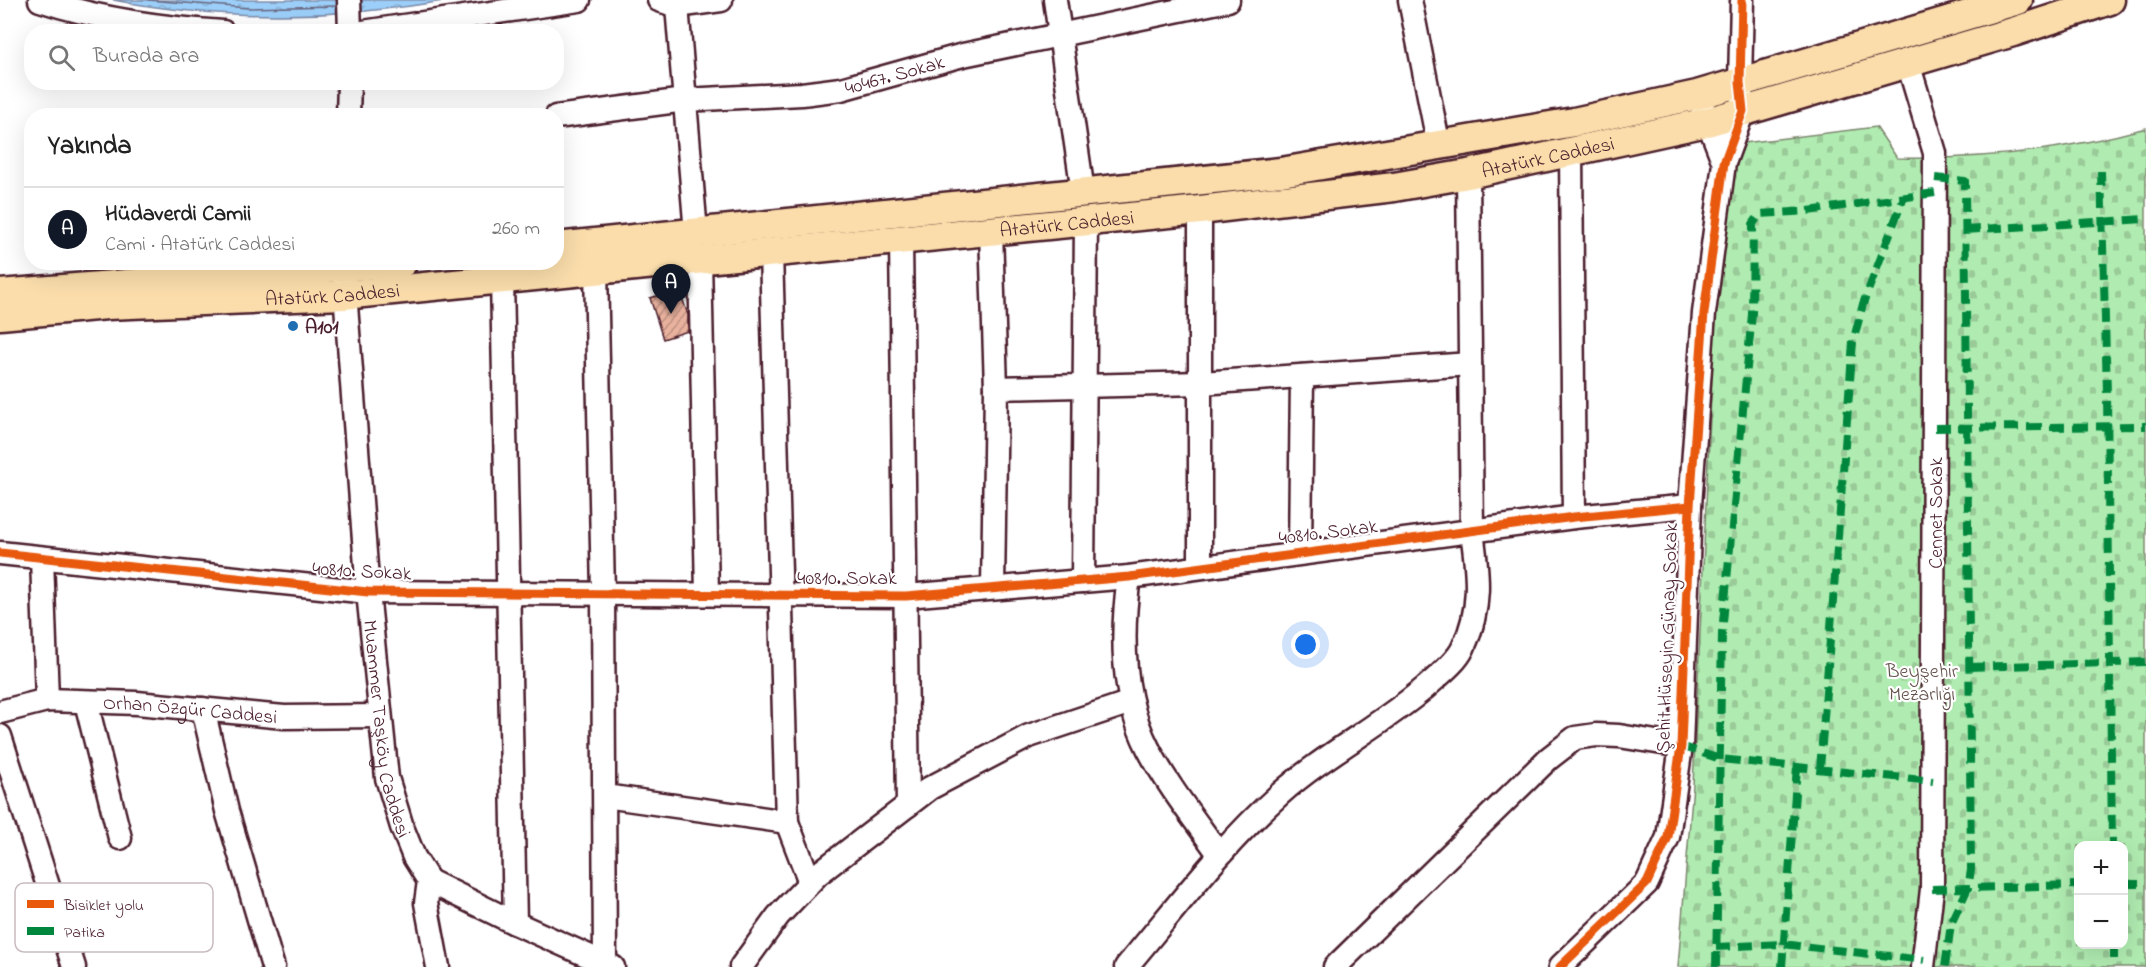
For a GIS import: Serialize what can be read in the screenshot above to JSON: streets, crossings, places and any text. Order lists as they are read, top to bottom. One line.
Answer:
{"streets":{"main road":["Atatürk Caddesi"],"street":["40467. Sokak","Cennet Sokak","40810. Sokak","Şehit Hüseyin Günay Sokak","Orhan Özgür Caddesi","Muammer Taşköy Caddesi"]},"crossings":[["Atatürk Caddesi","Cennet Sokak"],["Atatürk Caddesi","Şehit Hüseyin Günay Sokak"],["Atatürk Caddesi","Muammer Taşköy Caddesi"],["40810. Sokak","Şehit Hüseyin Günay Sokak"],["40810. Sokak","Muammer Taşköy Caddesi"],["Orhan Özgür Caddesi","Muammer Taşköy Caddesi"]],"parks":["Beyşehir Mezarlığı"],"places":["A101"],"legend":["Bisiklet yolu","Patika"],"page":{"search":"Burada ara","heading":"Yakında","list":[{"mark":"A","name":"Hüdaverdi Camii","note":"Cami · Atatürk Caddesi","value":"260 m"}],"pins":"A","map_buttons":["+","−"]}}
